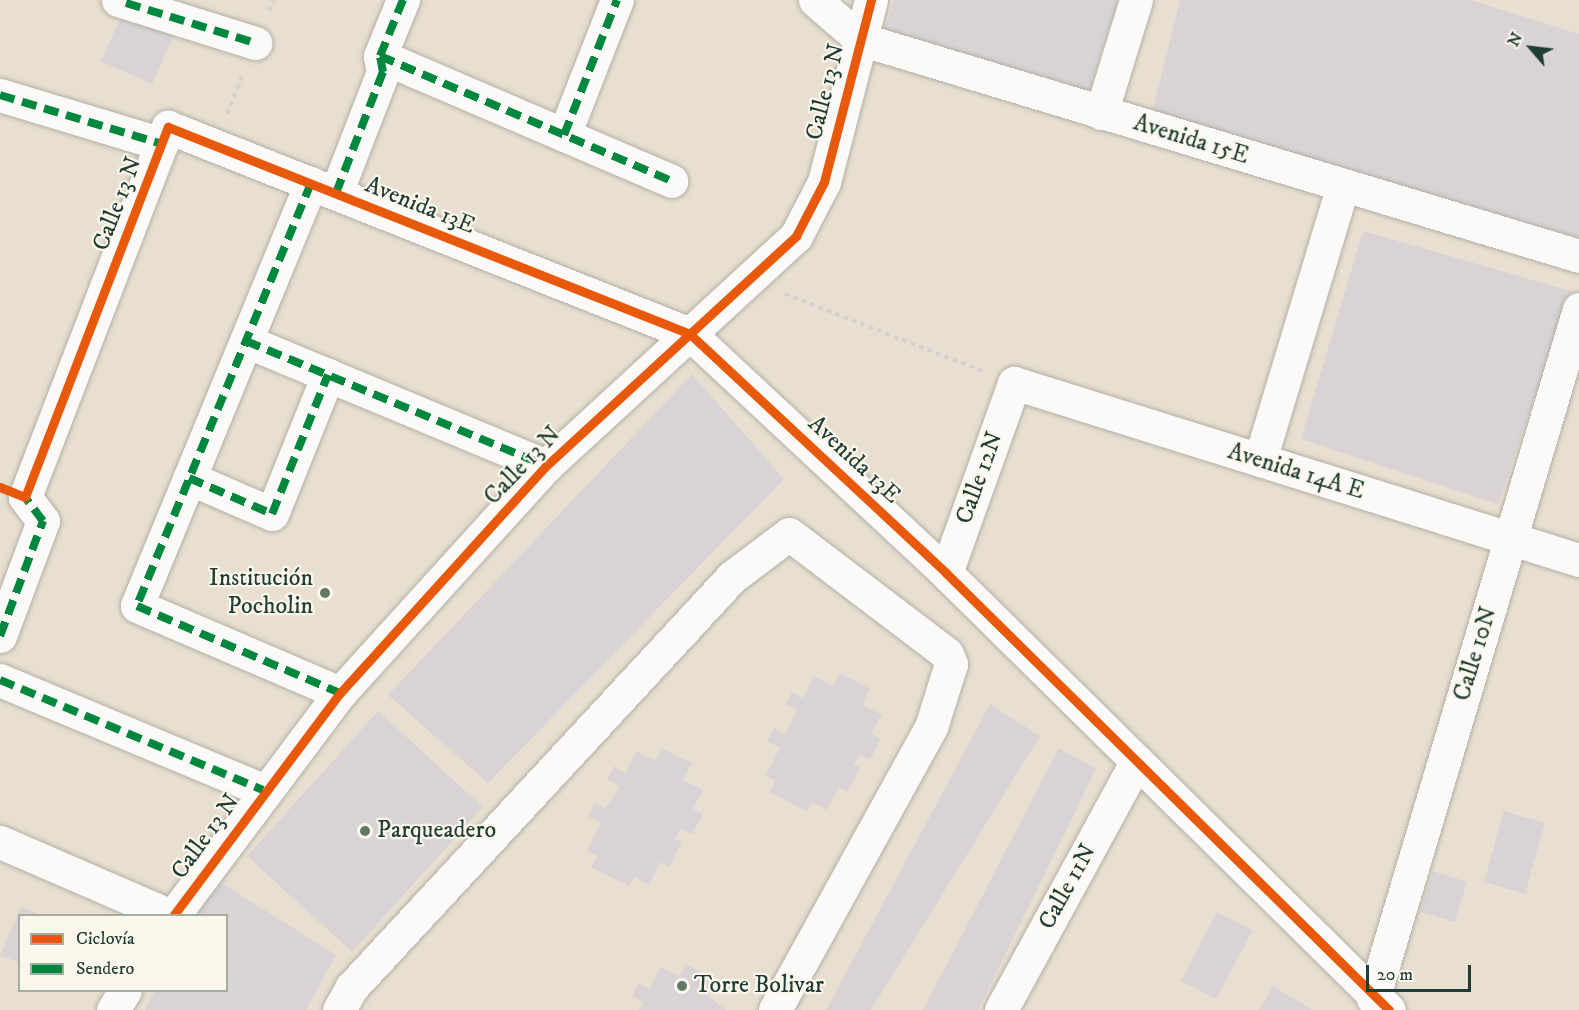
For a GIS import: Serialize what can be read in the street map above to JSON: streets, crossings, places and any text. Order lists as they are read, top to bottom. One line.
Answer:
{"streets":{"street":["Calle 13 N","Avenida 15E","Avenida 13E","Avenida 14A E","Calle 12N","Calle 10N","Calle 11N"]},"crossings":[["Calle 13 N","Avenida 15E"],["Calle 13 N","Avenida 13E"],["Avenida 13E","Calle 12N"],["Avenida 13E","Calle 10N"],["Avenida 13E","Calle 11N"],["Avenida 14A E","Calle 12N"],["Avenida 14A E","Calle 10N"]],"places":["Institución Pocholin","Parqueadero","Torre Bolivar"],"legend":["Ciclovía","Sendero"],"scale_bar":"20 m","north":"top left"}
